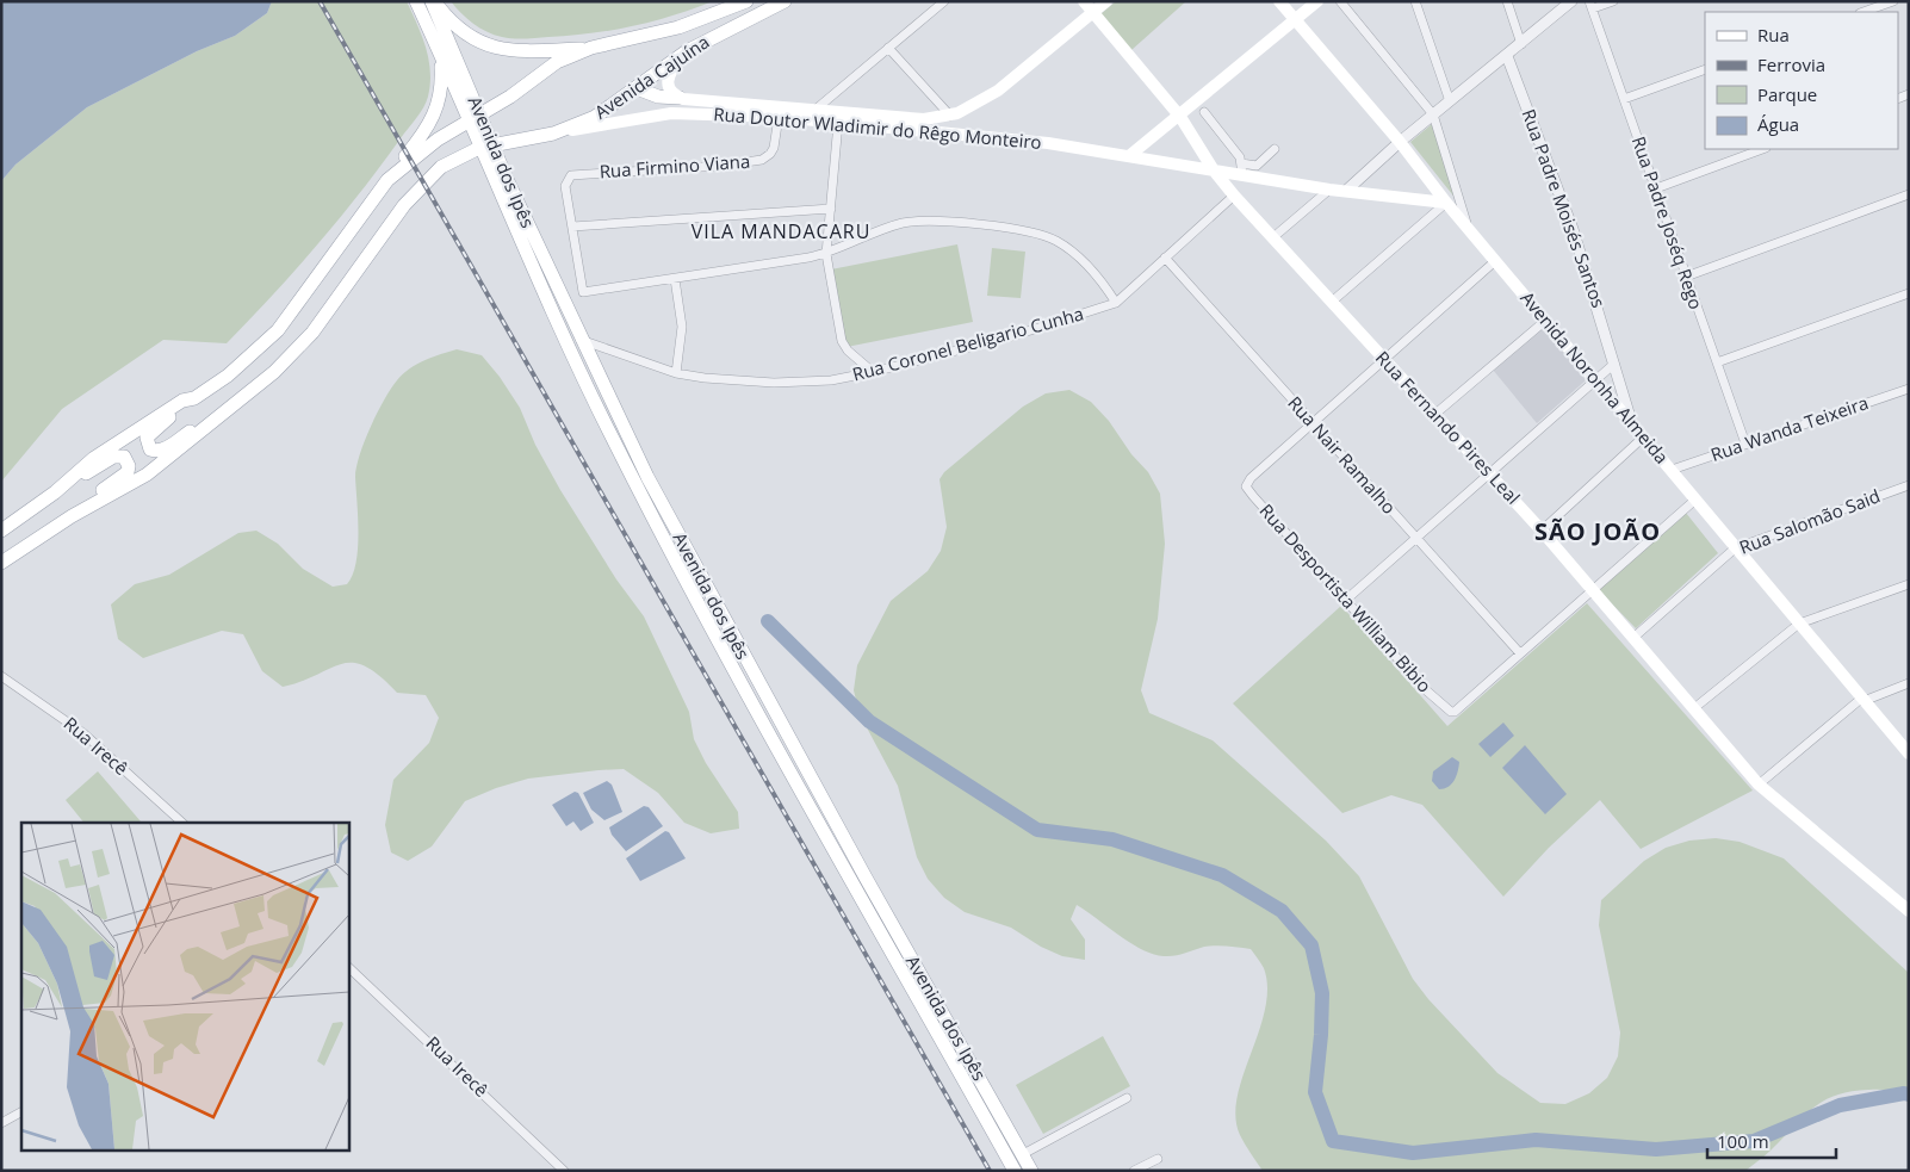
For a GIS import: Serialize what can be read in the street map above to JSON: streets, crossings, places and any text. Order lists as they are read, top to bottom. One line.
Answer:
{"streets":{"main road":["Avenida Cajuína","Rua Doutor Wladimir do Rêgo Monteiro","Avenida dos Ipês","Avenida Noronha Almeida","Rua Fernando Pires Leal"],"street":["Rua Firmino Viana","Rua Padre Moisés Santos","Rua Padre Joséq Rego","Rua Coronel Beligario Cunha","Rua Wanda Teixeira","Rua Nair Ramalho","Rua Salomão Said","Rua Desportista William Bibio","Rua Irecê"]},"crossings":[["Avenida Cajuína","Rua Doutor Wladimir do Rêgo Monteiro"],["Avenida Cajuína","Avenida dos Ipês"],["Rua Doutor Wladimir do Rêgo Monteiro","Rua Firmino Viana"],["Rua Doutor Wladimir do Rêgo Monteiro","Avenida Noronha Almeida"],["Rua Doutor Wladimir do Rêgo Monteiro","Rua Fernando Pires Leal"],["Avenida dos Ipês","Rua Coronel Beligario Cunha"],["Rua Padre Moisés Santos","Avenida Noronha Almeida"],["Rua Padre Joséq Rego","Rua Wanda Teixeira"],["Avenida Noronha Almeida","Rua Wanda Teixeira"],["Avenida Noronha Almeida","Rua Salomão Said"],["Rua Fernando Pires Leal","Rua Salomão Said"],["Rua Nair Ramalho","Rua Desportista William Bibio"]],"districts":["VILA MANDACARU","SÃO JOÃO"],"legend":["Rua","Ferrovia","Parque","Água"],"scale_bar":"100 m"}
